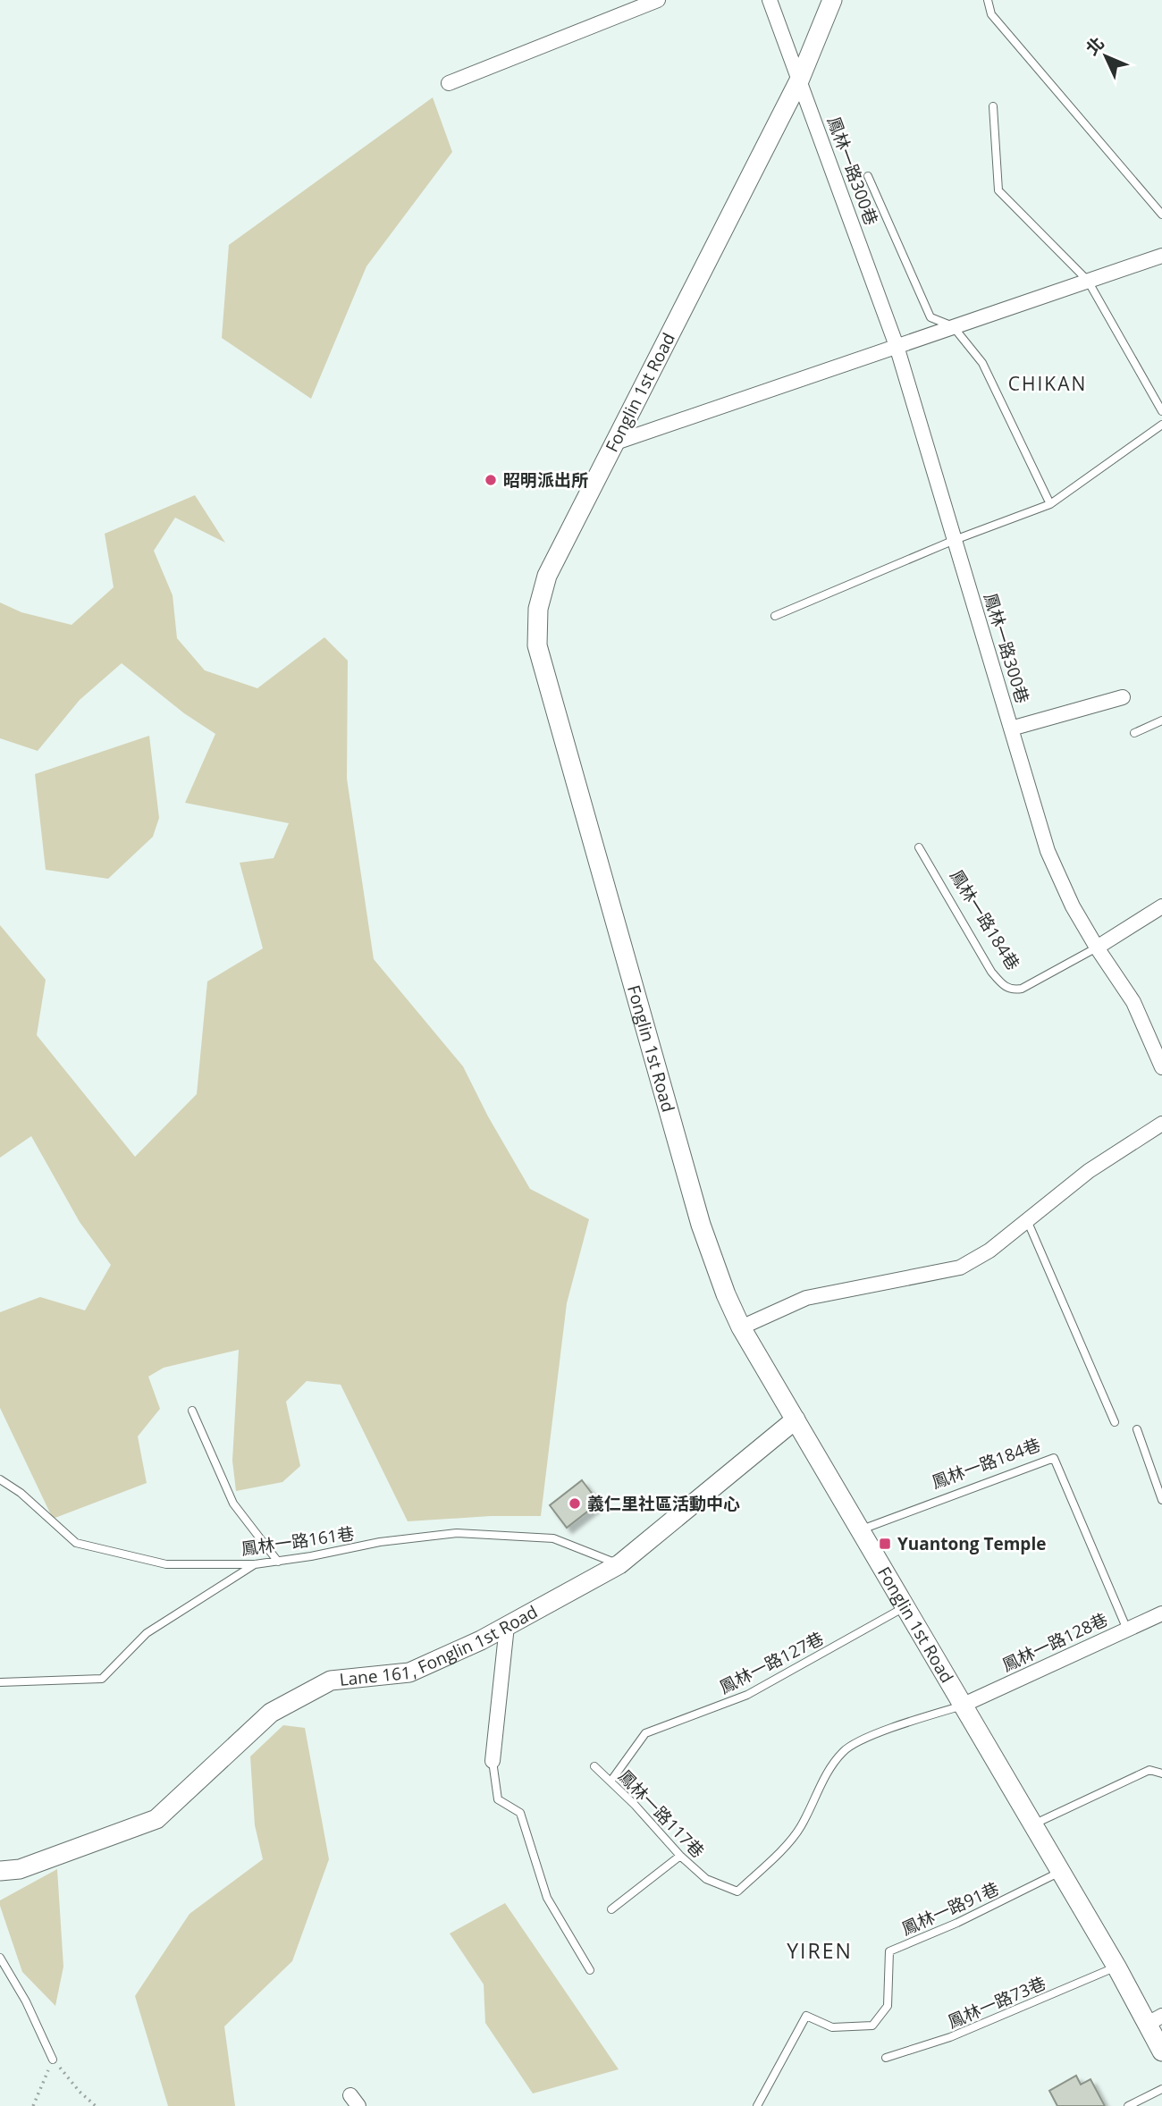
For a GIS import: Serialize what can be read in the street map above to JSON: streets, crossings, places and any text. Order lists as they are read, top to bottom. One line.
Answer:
{"streets":{"street":["鳳林一路300巷","Fonglin 1st Road","鳳林一路184巷","鳳林一路128巷","Lane 161, Fonglin 1st Road"],"lane":["鳳林一路161巷","鳳林一路127巷","鳳林一路117巷","鳳林一路91巷","鳳林一路73巷"]},"crossings":[["鳳林一路300巷","Fonglin 1st Road"],["Fonglin 1st Road","鳳林一路184巷"],["Fonglin 1st Road","鳳林一路128巷"],["Fonglin 1st Road","Lane 161, Fonglin 1st Road"],["Fonglin 1st Road","鳳林一路127巷"],["Fonglin 1st Road","鳳林一路117巷"],["Fonglin 1st Road","鳳林一路91巷"],["Fonglin 1st Road","鳳林一路73巷"],["鳳林一路184巷","鳳林一路128巷"],["鳳林一路161巷","Lane 161, Fonglin 1st Road"],["鳳林一路128巷","鳳林一路117巷"],["鳳林一路127巷","鳳林一路117巷"]],"districts":["CHIKAN","YIREN"],"places":{"other":["昭明派出所","義仁里社區活動中心"],"transit":["Yuantong Temple"]},"north":"top left"}
